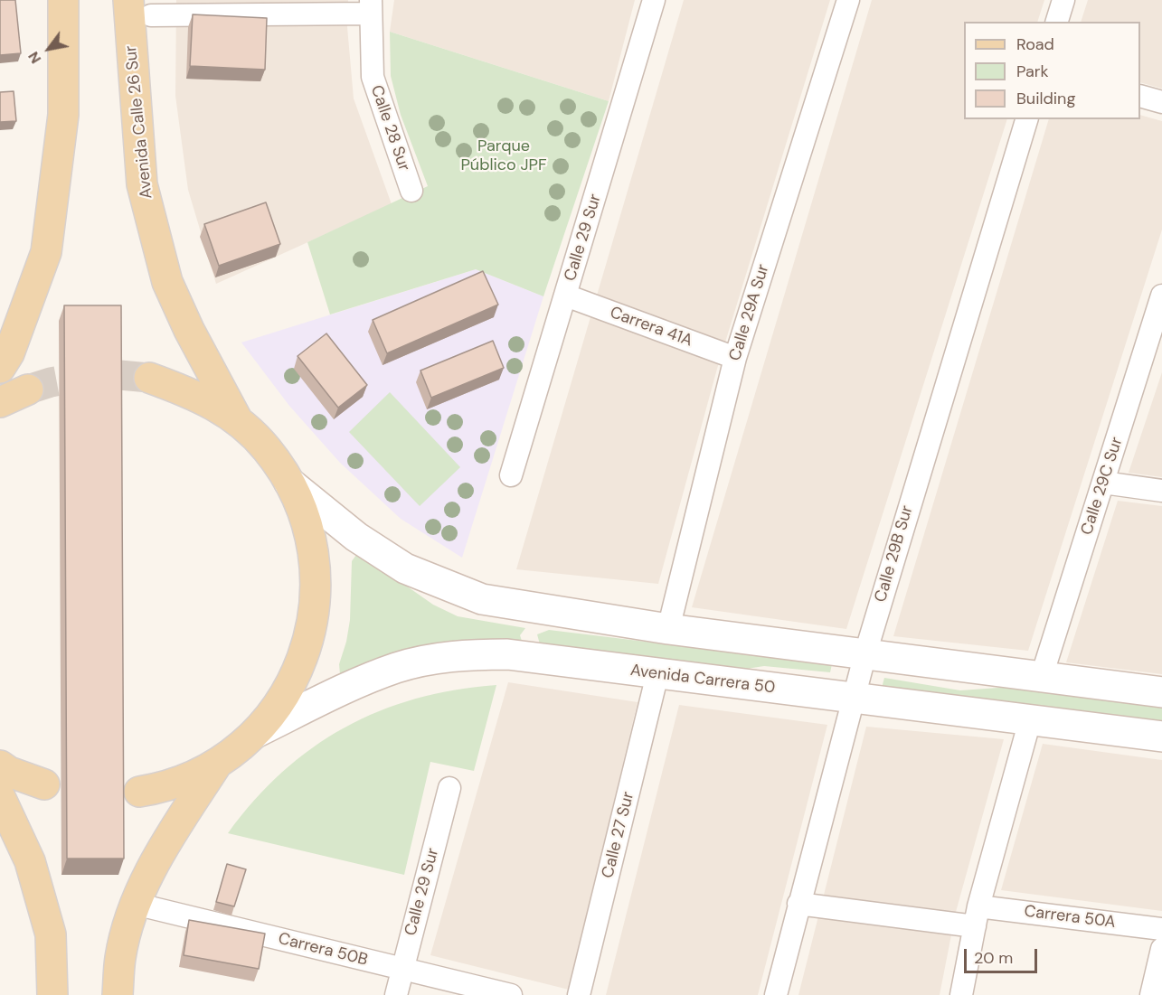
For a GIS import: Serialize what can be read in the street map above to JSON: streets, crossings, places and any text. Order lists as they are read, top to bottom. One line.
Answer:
{"streets":{"main road":["Avenida Calle 26 Sur","Avenida Carrera 50"],"street":["Calle 28 Sur","Calle 29 Sur","Calle 29A Sur","Carrera 41A","Calle 29C Sur","Calle 29B Sur","Calle 27 Sur","Carrera 50A","Carrera 50B"]},"crossings":[["Calle 29 Sur","Carrera 41A"],["Calle 29 Sur","Carrera 50B"],["Calle 29A Sur","Carrera 41A"],["Calle 29B Sur","Avenida Carrera 50"],["Calle 29B Sur","Carrera 50A"],["Avenida Carrera 50","Calle 27 Sur"]],"parks":["Parque Público JPF"],"legend":["Road","Park","Building"],"scale_bar":"20 m","north":"bottom left"}
